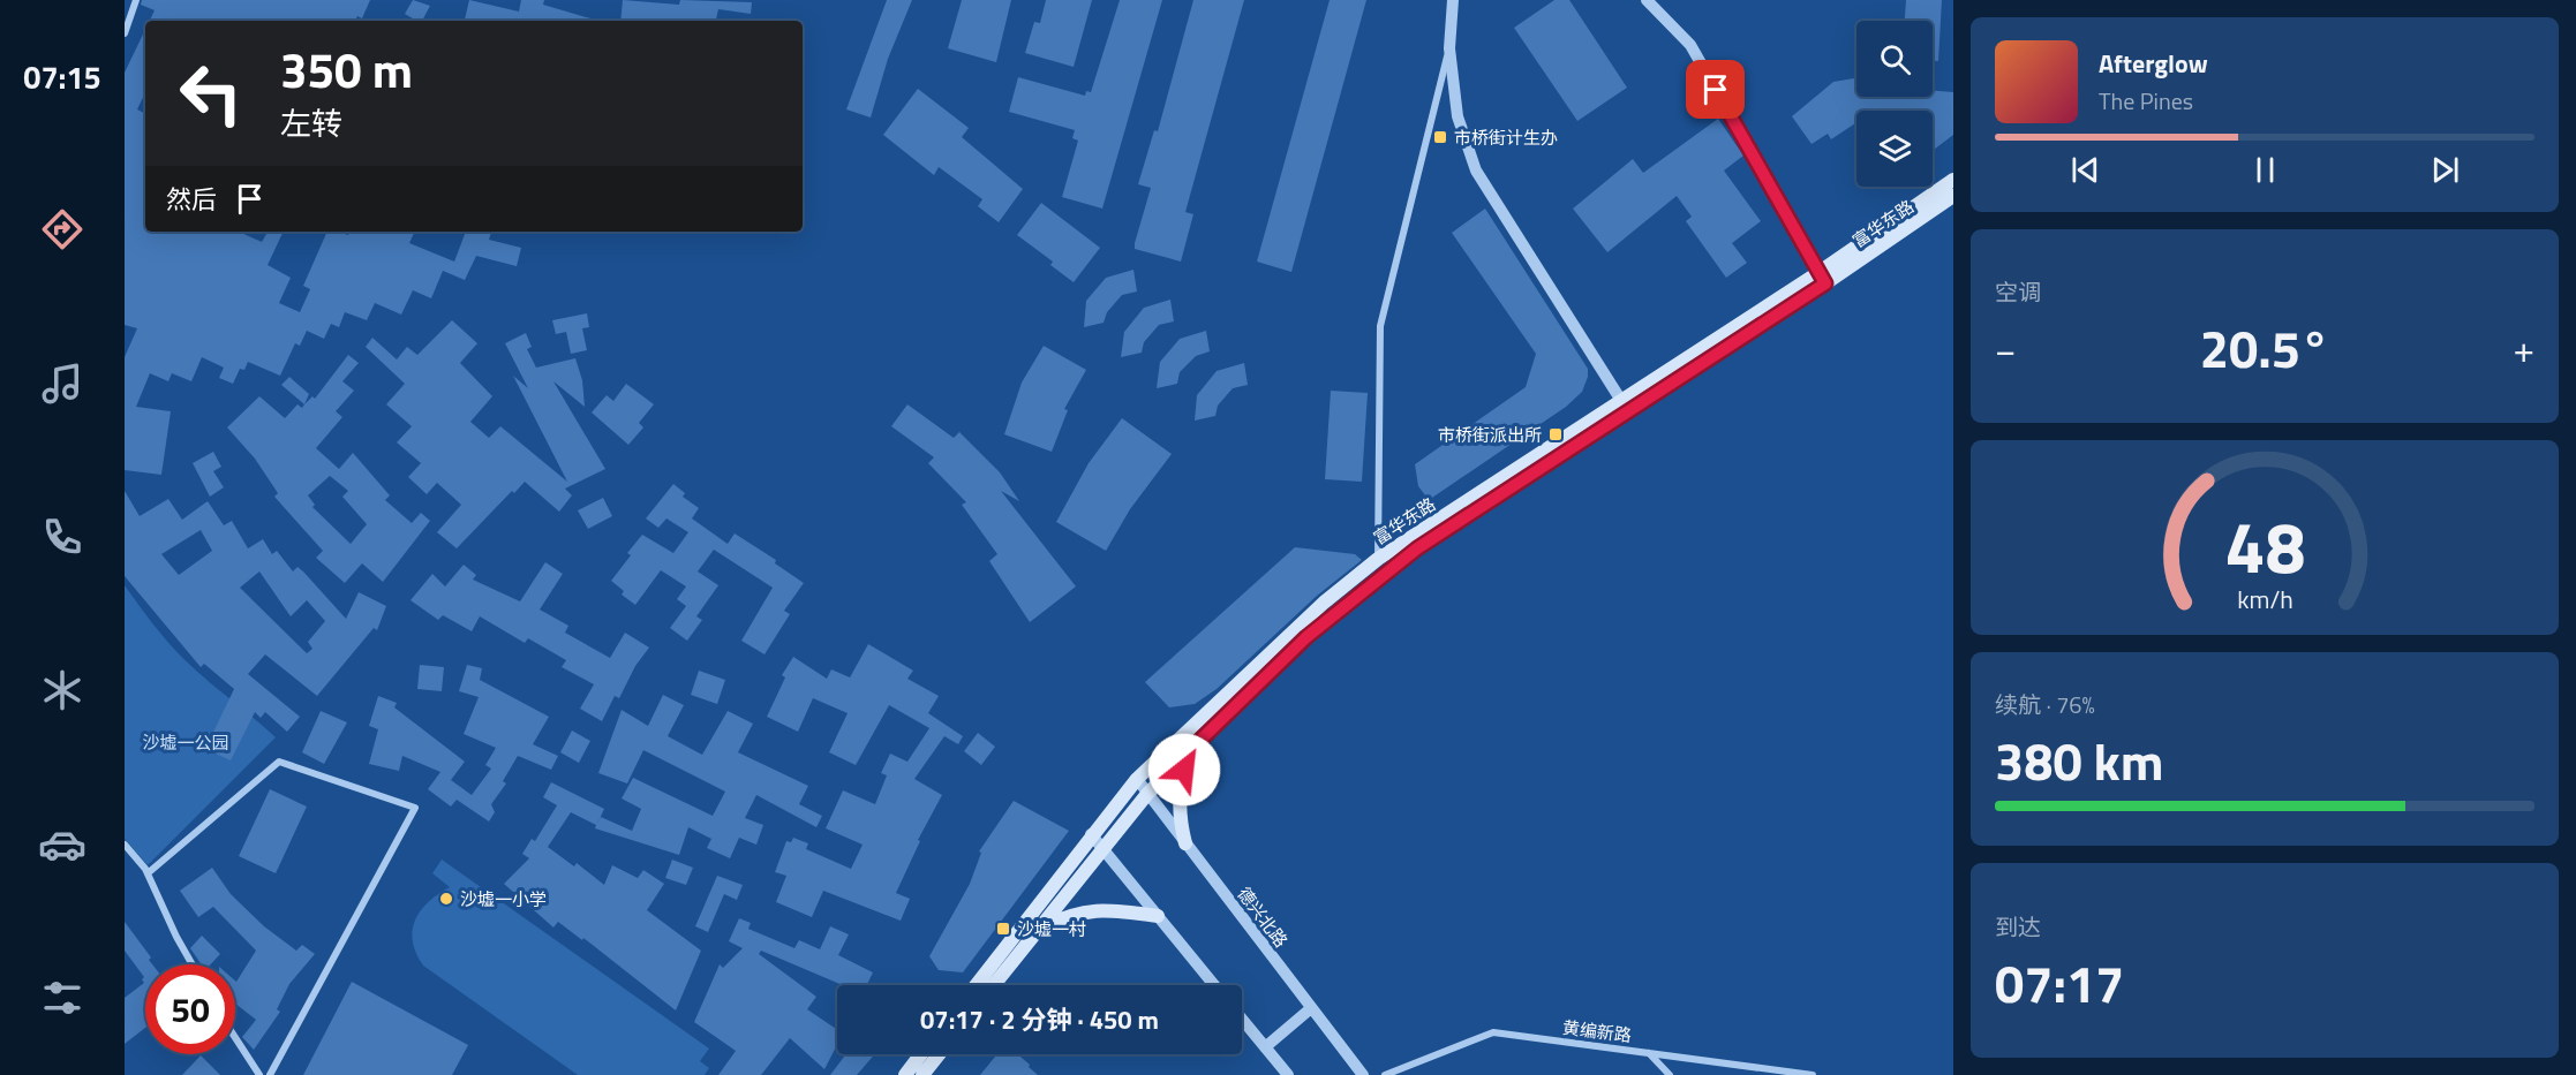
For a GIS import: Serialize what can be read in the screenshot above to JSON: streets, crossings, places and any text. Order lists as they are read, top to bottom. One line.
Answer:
{"streets":{"main road":["富华东路"],"street":["德兴北路","黄编新路"]},"crossings":[["富华东路","德兴北路"]],"parks":["沙墟一公园"],"places":{"transit":["市桥街计生办","市桥街派出所","沙墟一村"],"other":["沙墟一小学"]},"page":{"tabs":"07:15","turn":["350 m","左转"],"song":["Afterglow","The Pines"],"then":"然后","tile":["空调",["续航 · 76%","380 km"],["到达","07:17"]],"heat":["−","20.5°","+"],"limit":"50","trip":"07:17 · 2 分钟 · 450 m","gauge":["48","km/h"]}}
